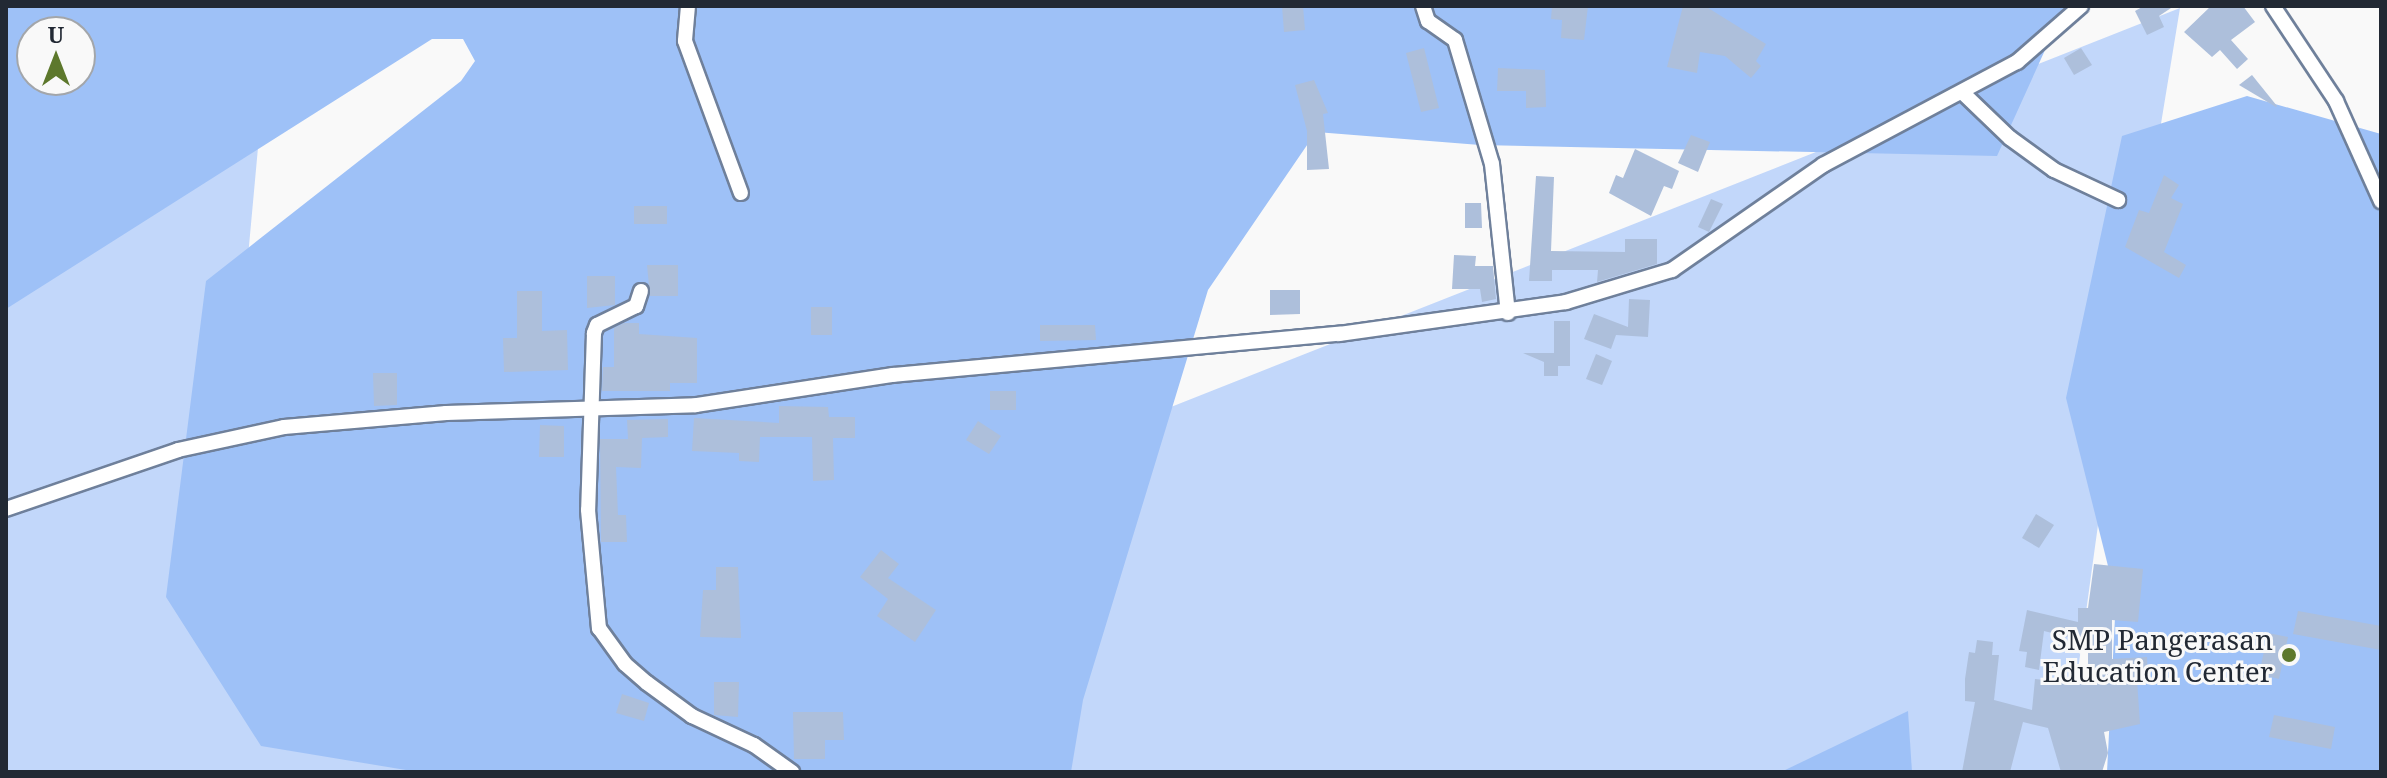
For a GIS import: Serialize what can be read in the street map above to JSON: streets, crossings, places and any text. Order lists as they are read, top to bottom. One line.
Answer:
{"places":["SMP Pangerasan Education Center"],"north":"top"}
